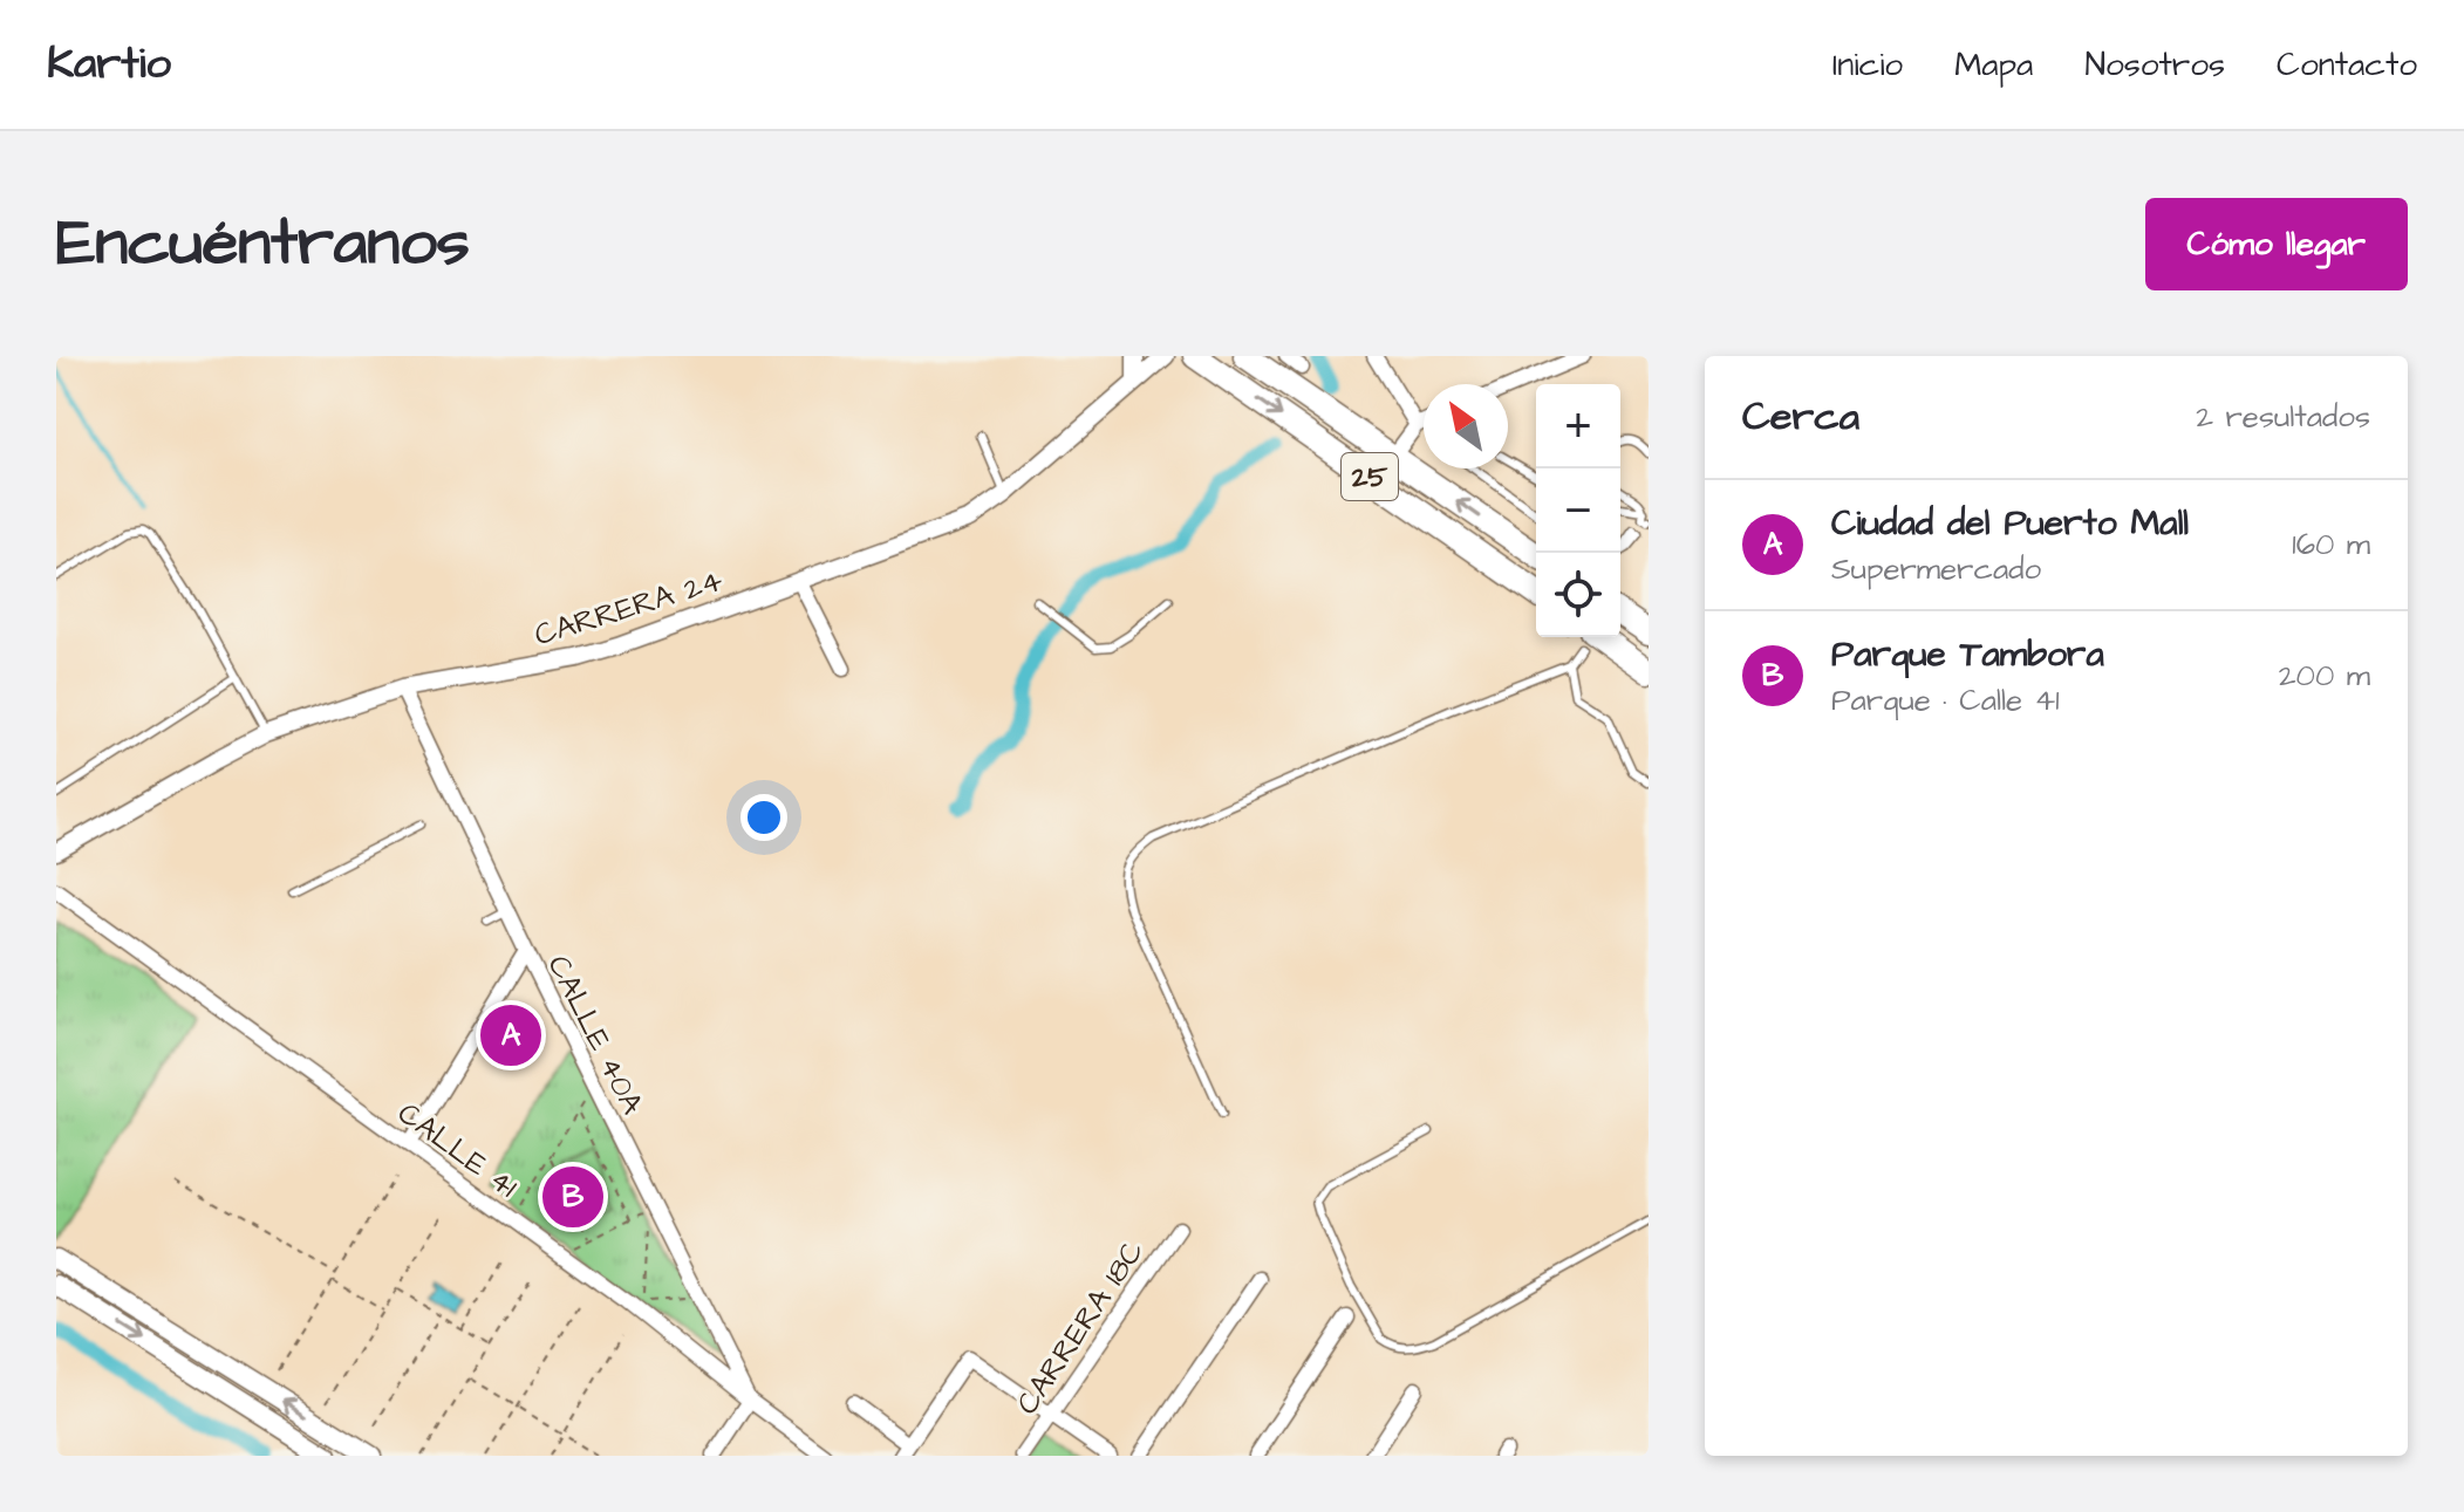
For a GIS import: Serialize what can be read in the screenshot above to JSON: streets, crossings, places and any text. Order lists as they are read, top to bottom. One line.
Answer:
{"streets":{"highway":["25"],"street":["CARRERA 24","CALLE 40A","CALLE 41","CARRERA 18C"]},"crossings":[["CARRERA 24","CALLE 40A"],["CALLE 40A","CALLE 41"]],"north":"top left","page":{"header":"Kartio","nav":["Inicio","Mapa","Nosotros","Contacto"],"title":"Encuéntranos","buttons":"Cómo llegar","heading":["Cerca","2 resultados"],"map_buttons":["+","−"],"list":[{"mark":"A","name":"Ciudad del Puerto Mall","note":"Supermercado","value":"160 m"},{"mark":"B","name":"Parque Tambora","note":"Parque · Calle 41","value":"200 m"}],"pins":["A","B"]}}
